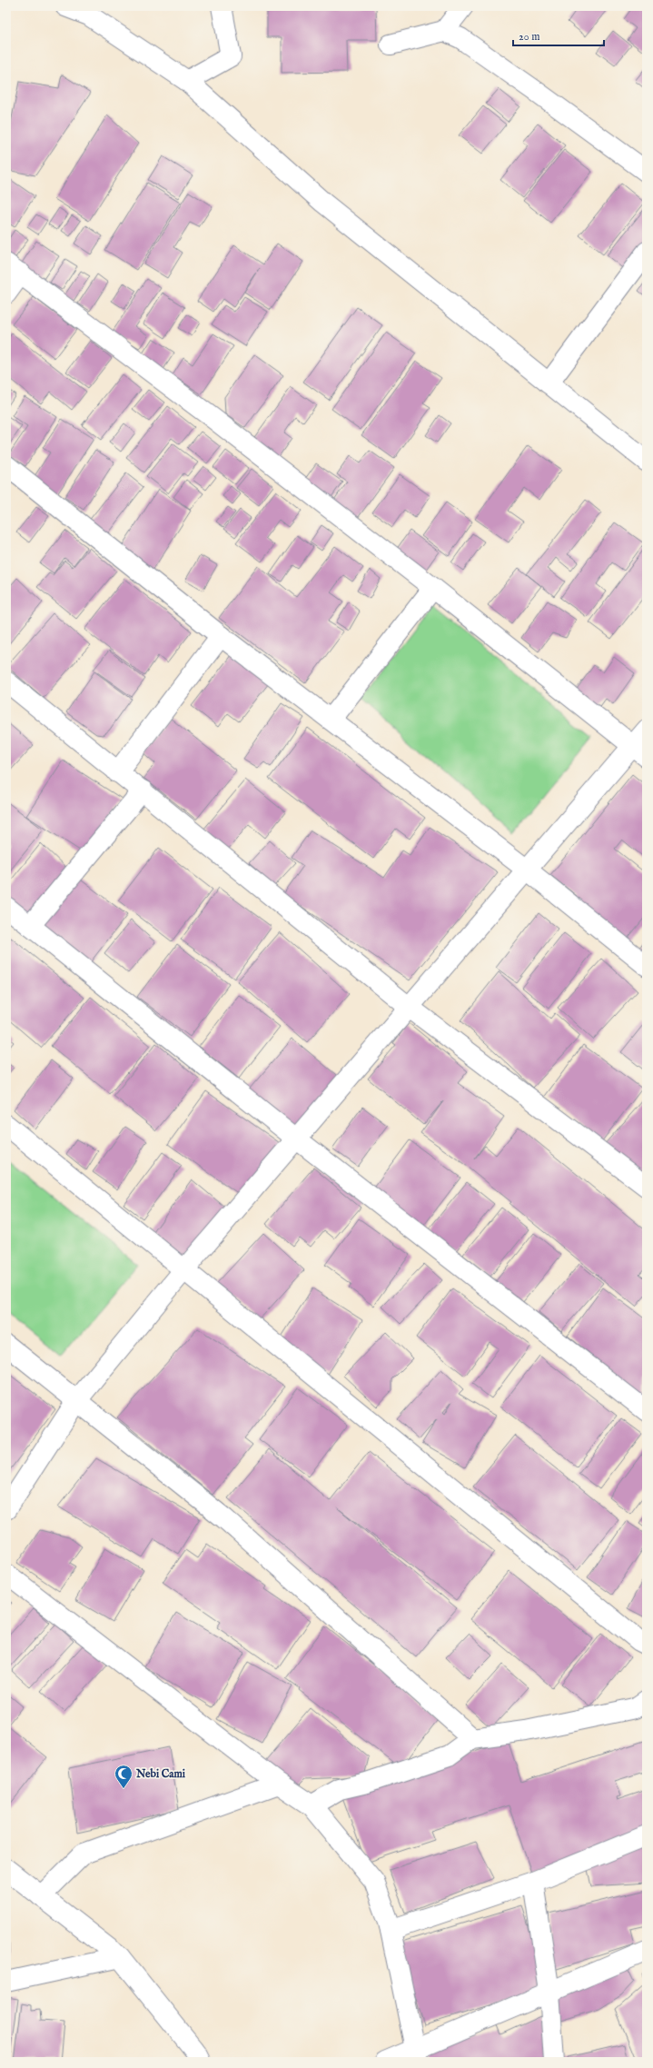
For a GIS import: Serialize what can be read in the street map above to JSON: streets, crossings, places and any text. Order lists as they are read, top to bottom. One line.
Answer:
{"places":{"mosque":["Nebi Cami"]},"scale_bar":"20 m"}
